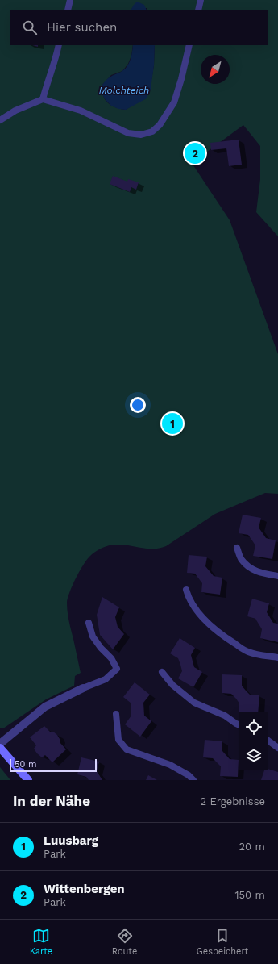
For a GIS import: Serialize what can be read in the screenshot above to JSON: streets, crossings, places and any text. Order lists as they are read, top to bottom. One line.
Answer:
{"water":["Molchteich"],"scale_bar":"50 m","north":"bottom left","page":{"search":"Hier suchen","pins":["2","1"],"scale":"50 m","heading":["In der Nähe","2 Ergebnisse"],"list":[{"mark":"1","name":"Luusbarg","note":"Park","value":"20 m"},{"mark":"2","name":"Wittenbergen","note":"Park","value":"150 m"}],"nav":["Karte","Route","Gespeichert"]}}
